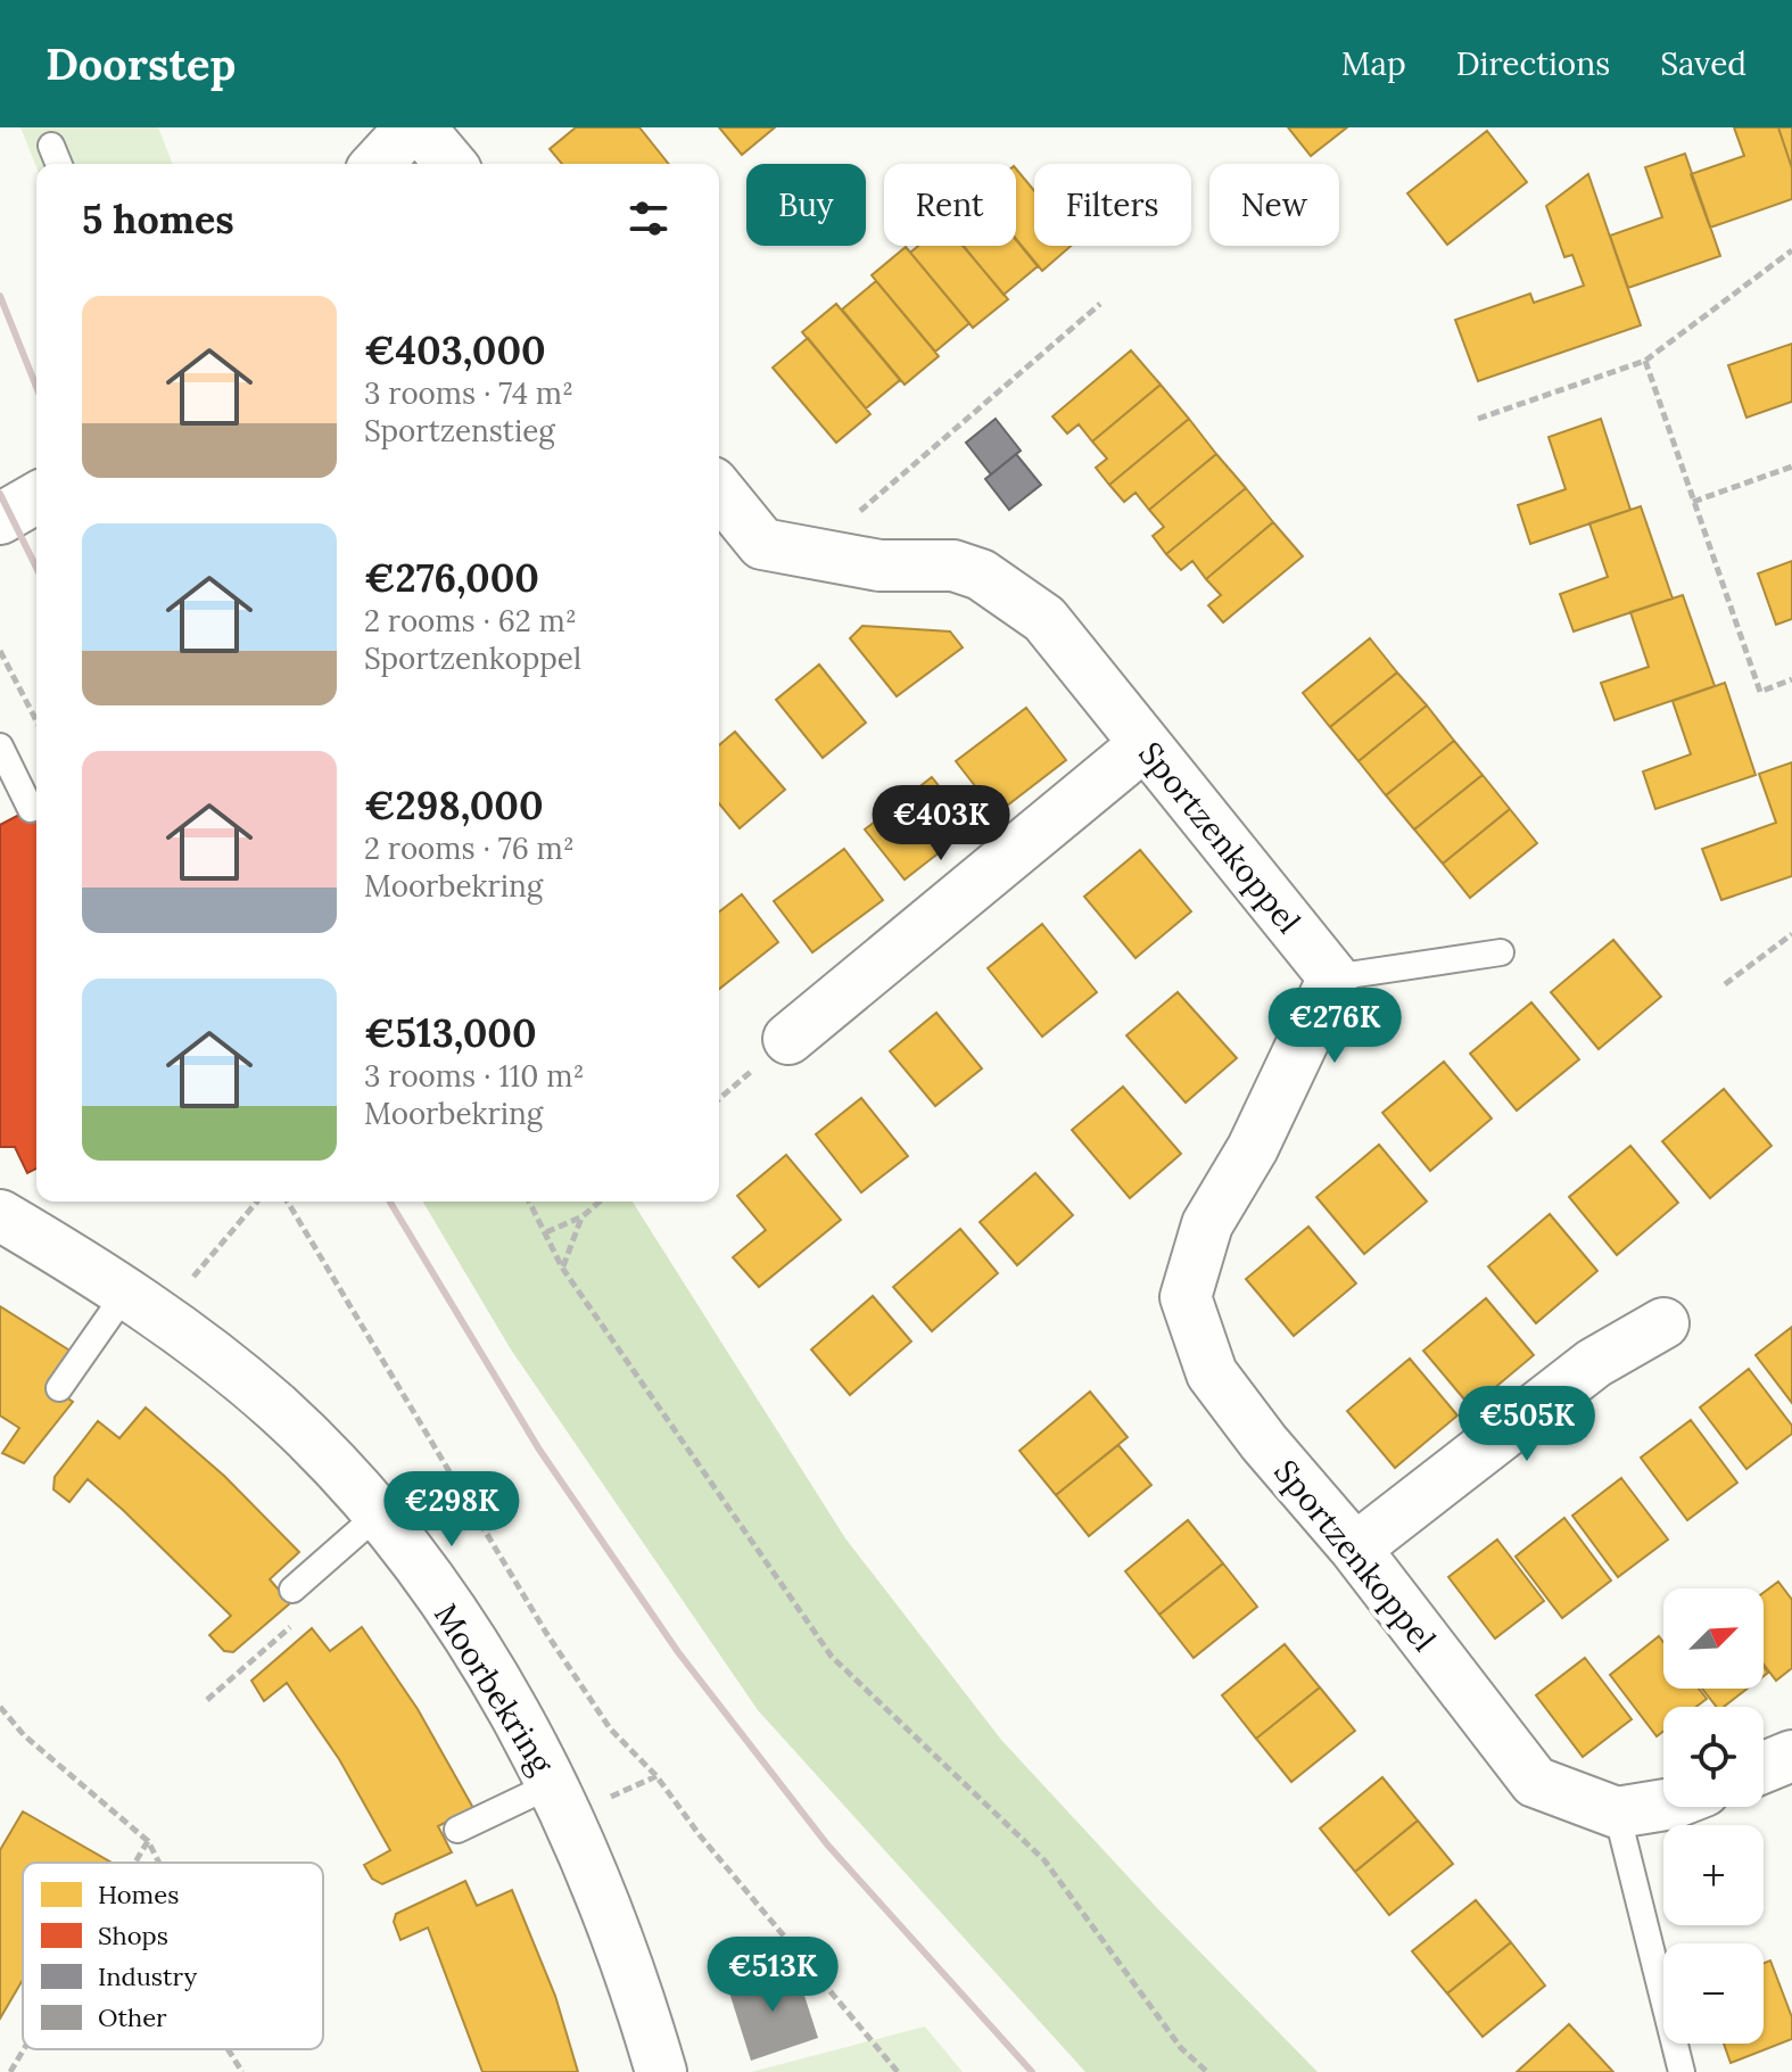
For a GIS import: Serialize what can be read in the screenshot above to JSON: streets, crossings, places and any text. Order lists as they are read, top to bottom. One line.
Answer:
{"streets":{"street":["Sportzenkoppel","Moorbekring"]},"legend":["Homes","Shops","Industry","Other"],"north":"top right","page":{"header":"Doorstep","nav":["Map","Directions","Saved"],"chip":["Buy","Rent","Filters","New"],"heading":"5 homes","list":[{"name":"€403,000","note":"3 rooms · 74 m² · Sportzenstieg"},{"name":"€276,000","note":"2 rooms · 62 m² · Sportzenkoppel"},{"name":"€298,000","note":"2 rooms · 76 m² · Moorbekring"},{"name":"€513,000","note":"3 rooms · 110 m² · Moorbekring"}],"price":["€403K","€276K","€505K","€298K","€513K"],"map_buttons":["+","−"]}}
